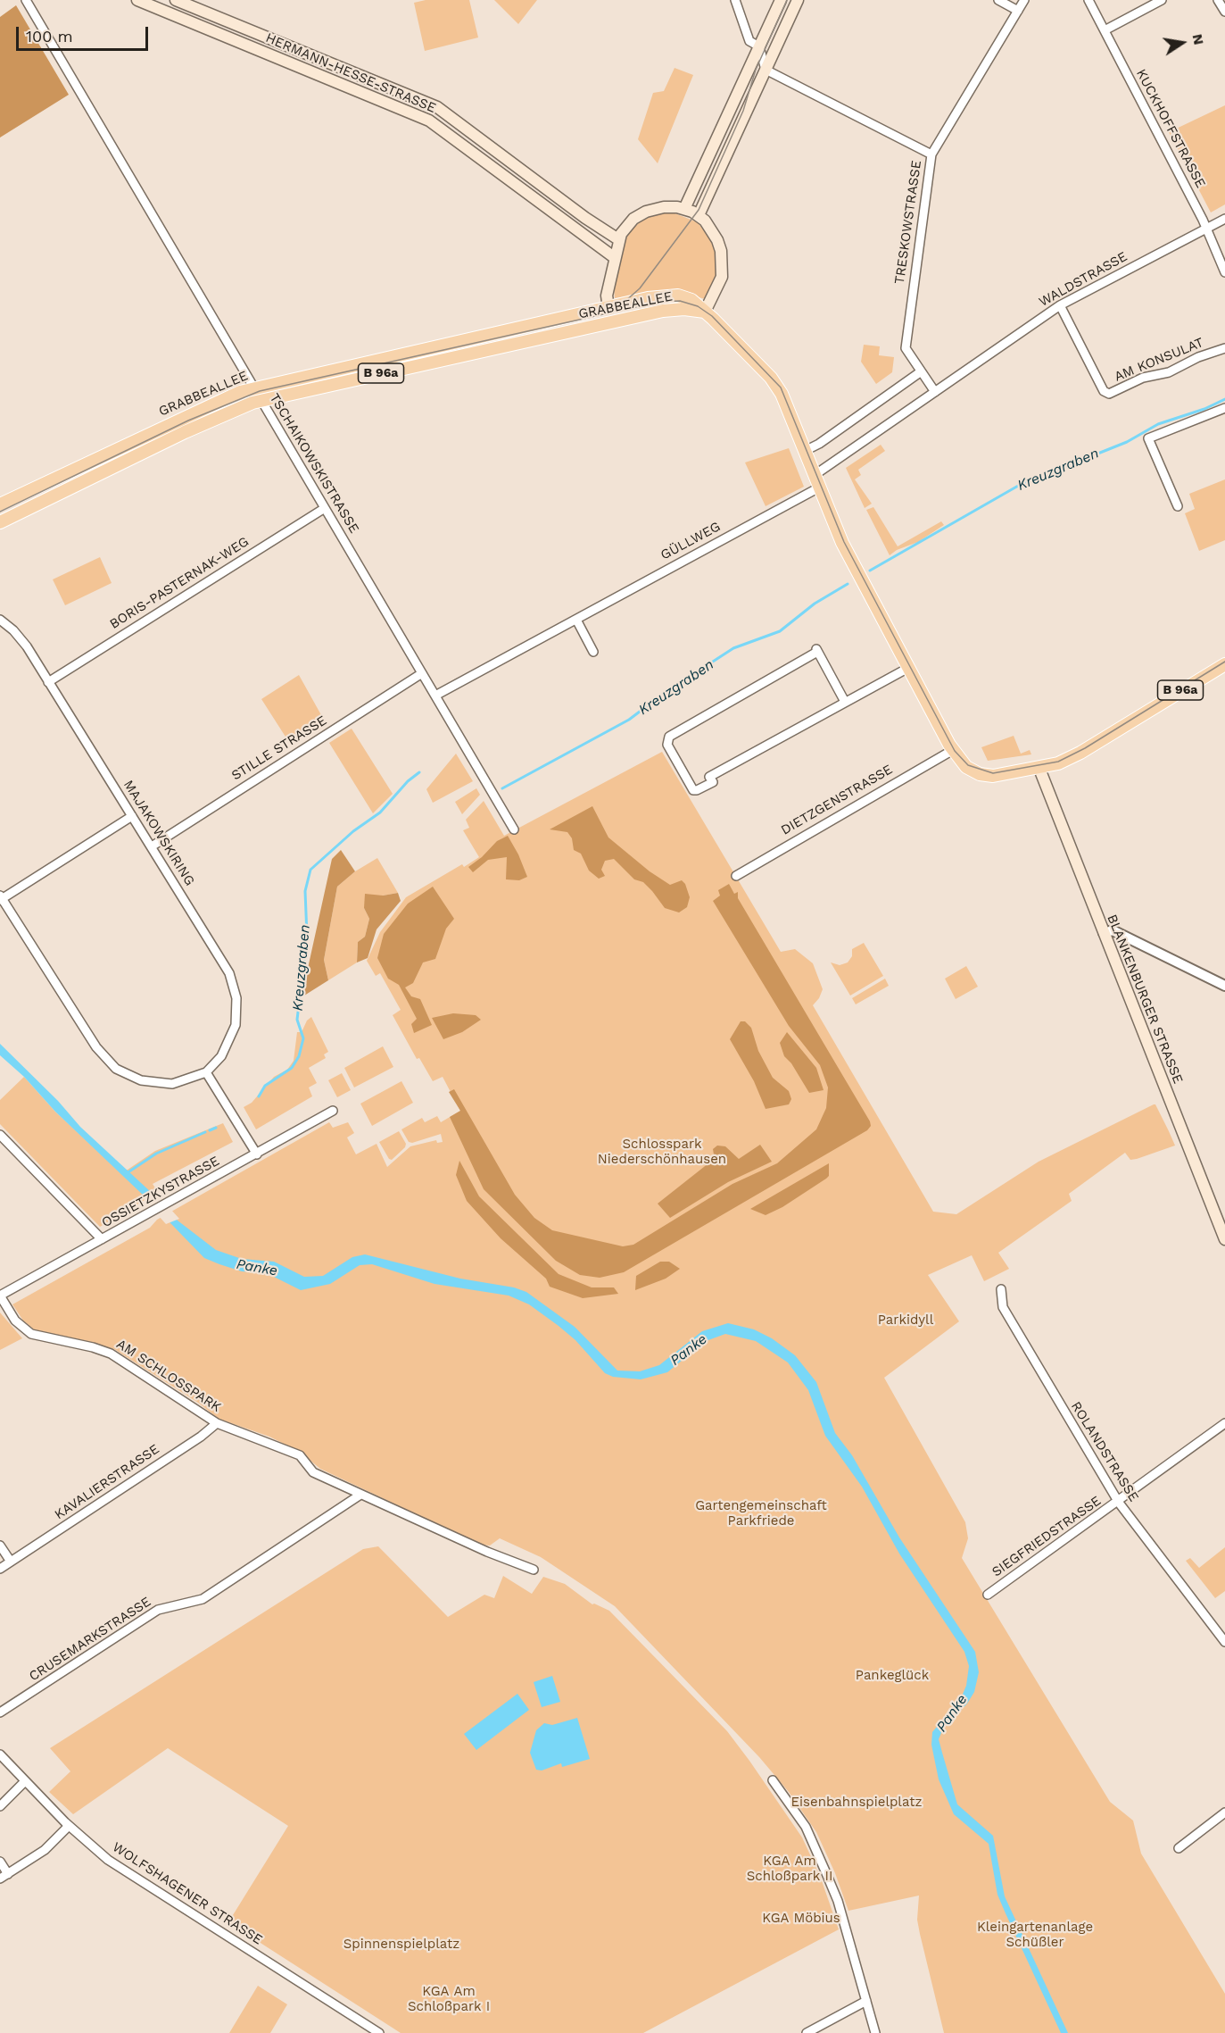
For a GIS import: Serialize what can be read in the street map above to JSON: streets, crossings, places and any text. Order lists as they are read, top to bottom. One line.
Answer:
{"streets":{"main road":["HERMANN-HESSE-STRASSE","GRABBEALLEE","B 96a","BLANKENBURGER STRASSE"],"street":["KUCKHOFFSTRASSE","TRESKOWSTRASSE","WALDSTRASSE","AM KONSULAT","TSCHAIKOWSKISTRASSE","GÜLLWEG","BORIS-PASTERNAK-WEG","STILLE STRASSE","DIETZGENSTRASSE","MAJAKOWSKIRING","OSSIETZKYSTRASSE","AM SCHLOSSPARK","ROLANDSTRASSE","KAVALIERSTRASSE","SIEGFRIEDSTRASSE","CRUSEMARKSTRASSE","WOLFSHAGENER STRASSE"]},"crossings":[["KUCKHOFFSTRASSE","WALDSTRASSE"],["WALDSTRASSE","AM KONSULAT"],["WALDSTRASSE","B 96a"],["GRABBEALLEE","B 96a"],["GRABBEALLEE","TSCHAIKOWSKISTRASSE"],["B 96a","GÜLLWEG"],["B 96a","DIETZGENSTRASSE"],["B 96a","BLANKENBURGER STRASSE"],["TSCHAIKOWSKISTRASSE","GÜLLWEG"],["TSCHAIKOWSKISTRASSE","BORIS-PASTERNAK-WEG"],["TSCHAIKOWSKISTRASSE","STILLE STRASSE"],["BORIS-PASTERNAK-WEG","MAJAKOWSKIRING"],["STILLE STRASSE","MAJAKOWSKIRING"],["OSSIETZKYSTRASSE","AM SCHLOSSPARK"],["AM SCHLOSSPARK","KAVALIERSTRASSE"],["AM SCHLOSSPARK","CRUSEMARKSTRASSE"],["ROLANDSTRASSE","SIEGFRIEDSTRASSE"]],"water":["Kreuzgraben","Panke"],"parks":["Schlosspark Niederschönhausen","Parkidyll","Gartengemeinschaft Parkfriede","Pankeglück","Eisenbahnspielplatz","KGA Am Schloßpark II","KGA Möbius","Kleingartenanlage Schüßler","Spinnenspielplatz","KGA Am Schloßpark I"],"scale_bar":"100 m","north":"right"}
